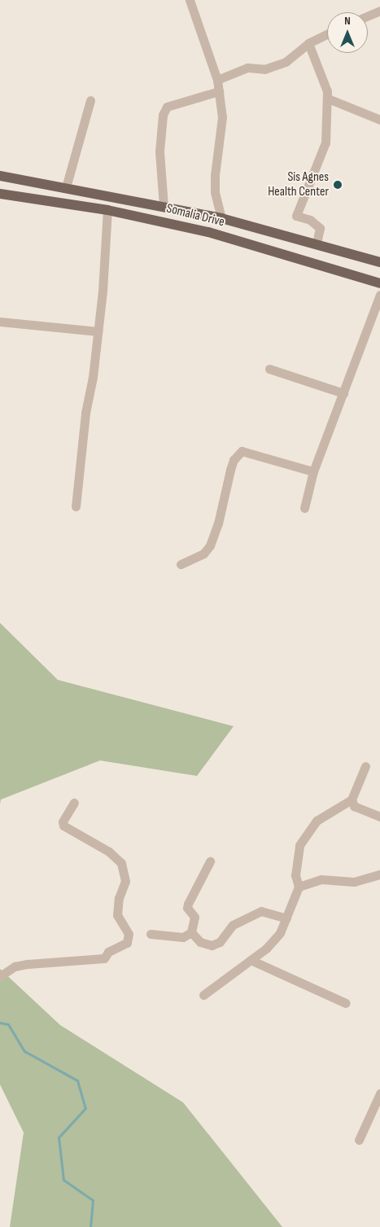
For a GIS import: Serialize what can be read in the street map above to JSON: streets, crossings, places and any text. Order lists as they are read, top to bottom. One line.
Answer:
{"streets":{"main road":["Somalia Drive"]},"places":["Sis Agnes Health Center"],"north":"top"}
